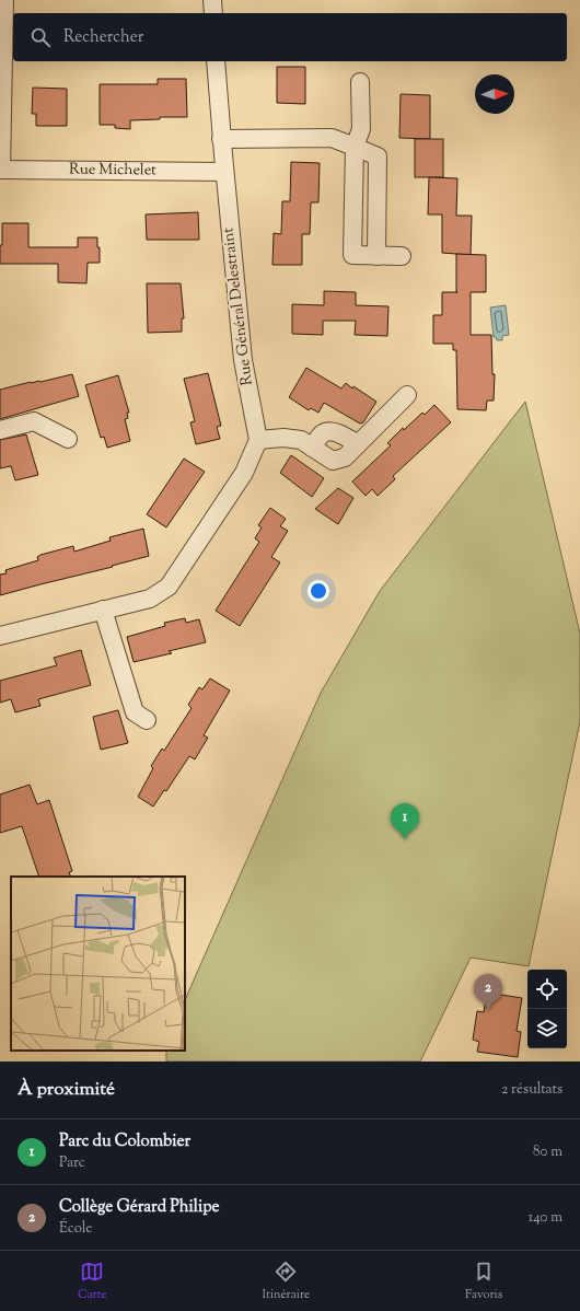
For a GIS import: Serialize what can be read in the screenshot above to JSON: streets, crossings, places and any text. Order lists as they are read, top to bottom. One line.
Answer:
{"streets":{"street":["Rue Michelet","Rue Général Delestraint"]},"crossings":[["Rue Michelet","Rue Général Delestraint"]],"north":"right","page":{"search":"Rechercher","pins":["1","2"],"heading":["À proximité","2 résultats"],"list":[{"mark":"1","name":"Parc du Colombier","note":"Parc","value":"80 m"},{"mark":"2","name":"Collège Gérard Philipe","note":"École","value":"140 m"}],"nav":["Carte","Itinéraire","Favoris"]}}
